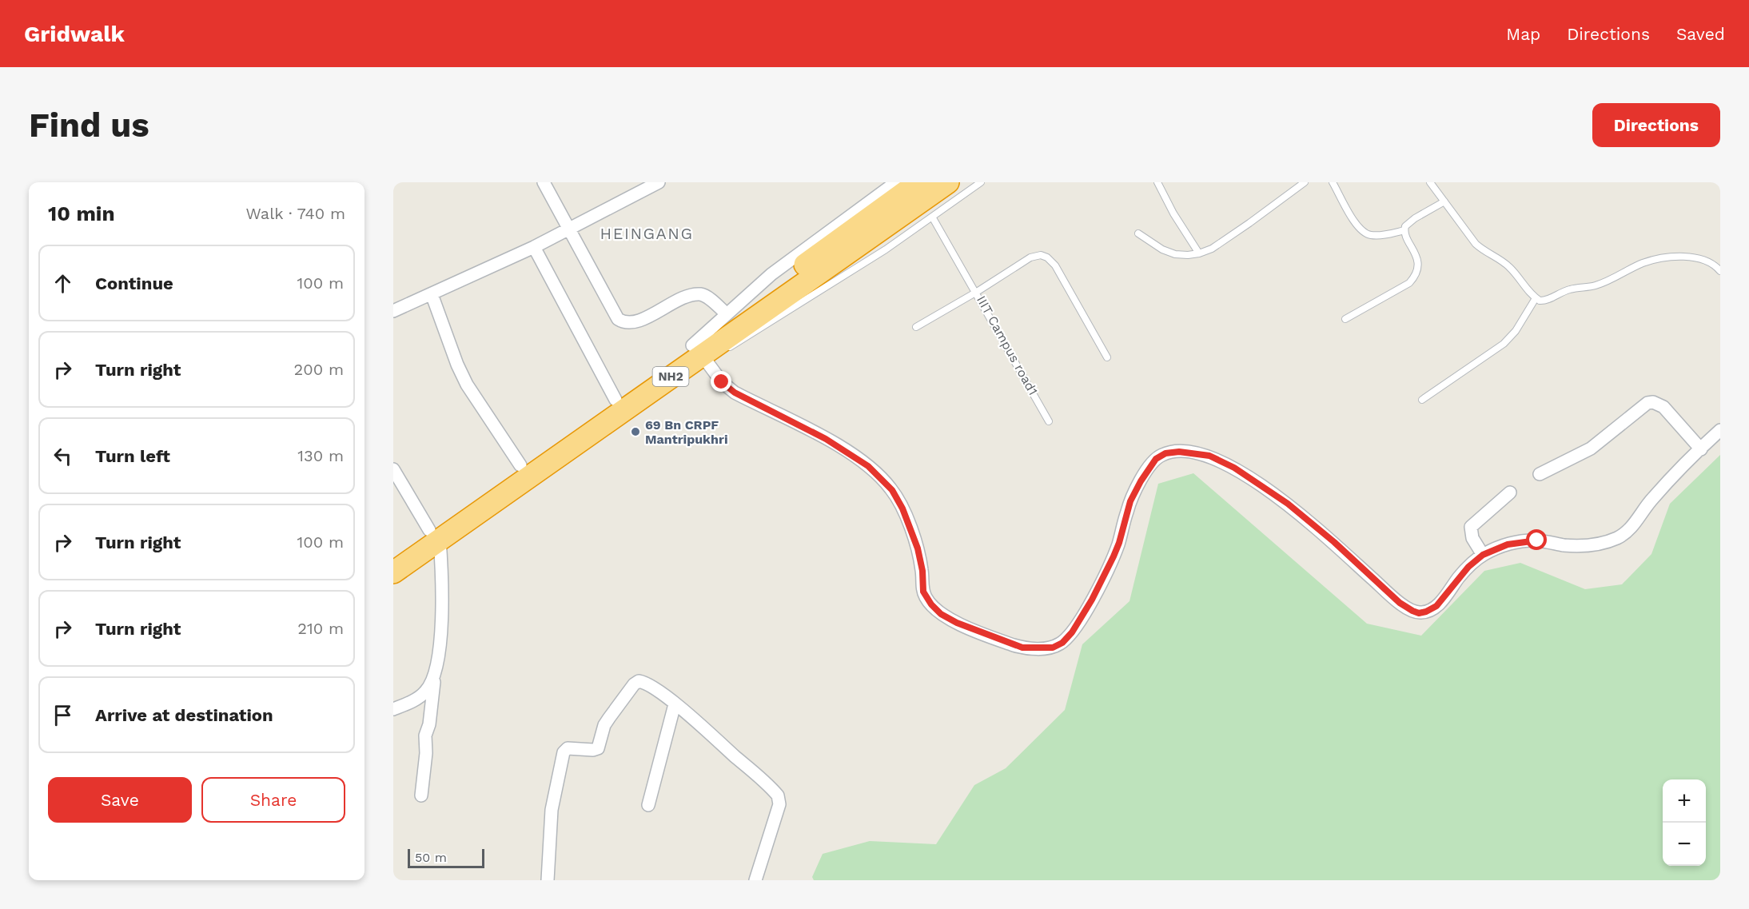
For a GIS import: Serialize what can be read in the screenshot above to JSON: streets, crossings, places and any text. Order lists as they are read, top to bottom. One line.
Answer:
{"streets":{"highway":["NH2"],"lane":["IIIT Campus road1"]},"districts":["HEINGANG"],"places":["69 Bn CRPF Mantripukhri"],"scale_bar":"50 m","page":{"header":"Gridwalk","nav":["Map","Directions","Saved"],"buttons":["Directions",["Save","Share"]],"title":"Find us","heading":["10 min","Walk · 740 m"],"list":[["Continue","100 m"],["Turn right","200 m"],["Turn left","130 m"],["Turn right","100 m"],["Turn right","210 m"],"Arrive at destination"],"map_buttons":["+","−"],"scale":"50 m"}}
